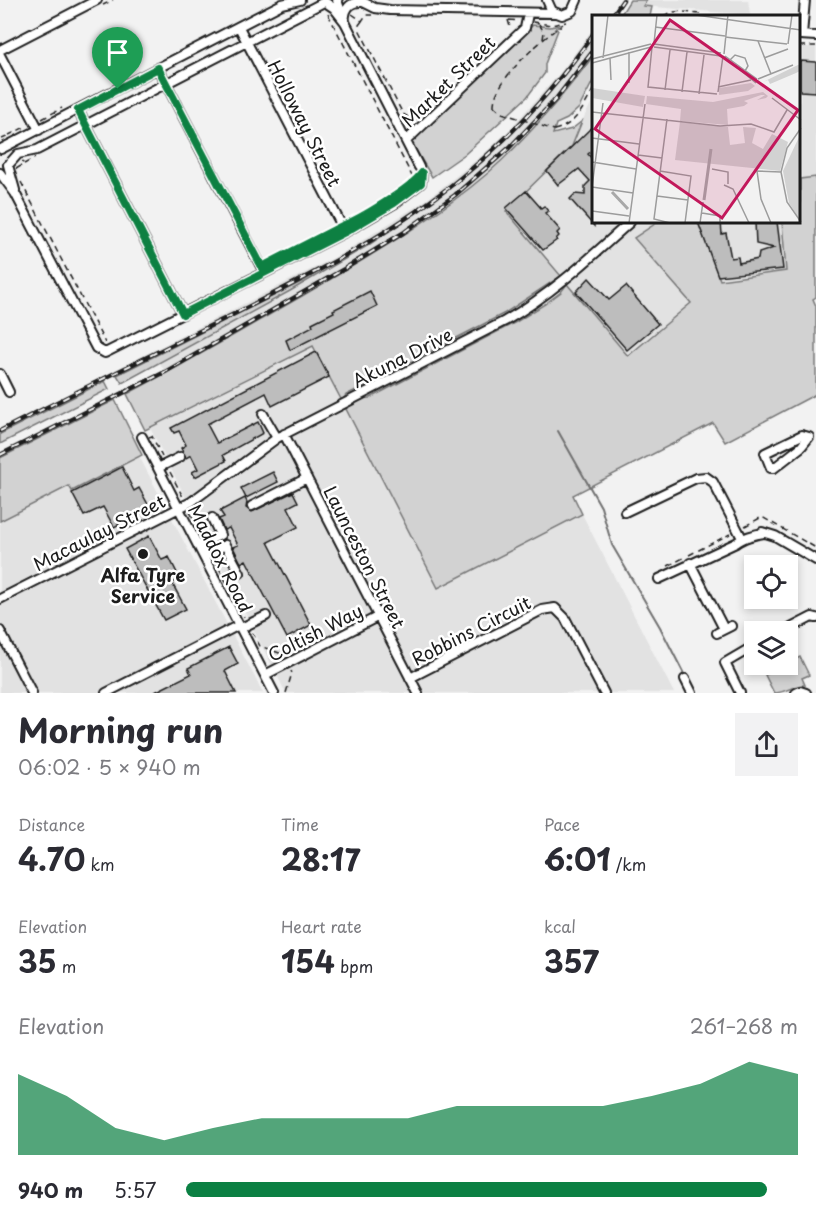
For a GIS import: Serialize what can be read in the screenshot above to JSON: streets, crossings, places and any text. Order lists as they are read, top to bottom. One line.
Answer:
{"streets":{"street":["Market Street","Holloway Street","Akuna Drive","Macaulay Street","Launceston Street","Maddox Road","Robbins Circuit","Coltish Way"]},"crossings":[["Akuna Drive","Macaulay Street"],["Akuna Drive","Launceston Street"],["Akuna Drive","Maddox Road"],["Macaulay Street","Maddox Road"],["Launceston Street","Robbins Circuit"],["Launceston Street","Coltish Way"],["Maddox Road","Coltish Way"]],"places":["Alfa Tyre Service"],"page":{"heading":["Morning run","06:02 · 5 × 940 m"],"stats":[["Distance","4.70 km"],["Time","28:17"],["Pace","6:01 /km"],["Elevation","35 m"],["Heart rate","154 bpm"],["kcal","357"]],"chart":["Elevation","261–268 m"],"list":[{"name":"940 m","note":"5:57"}]}}
